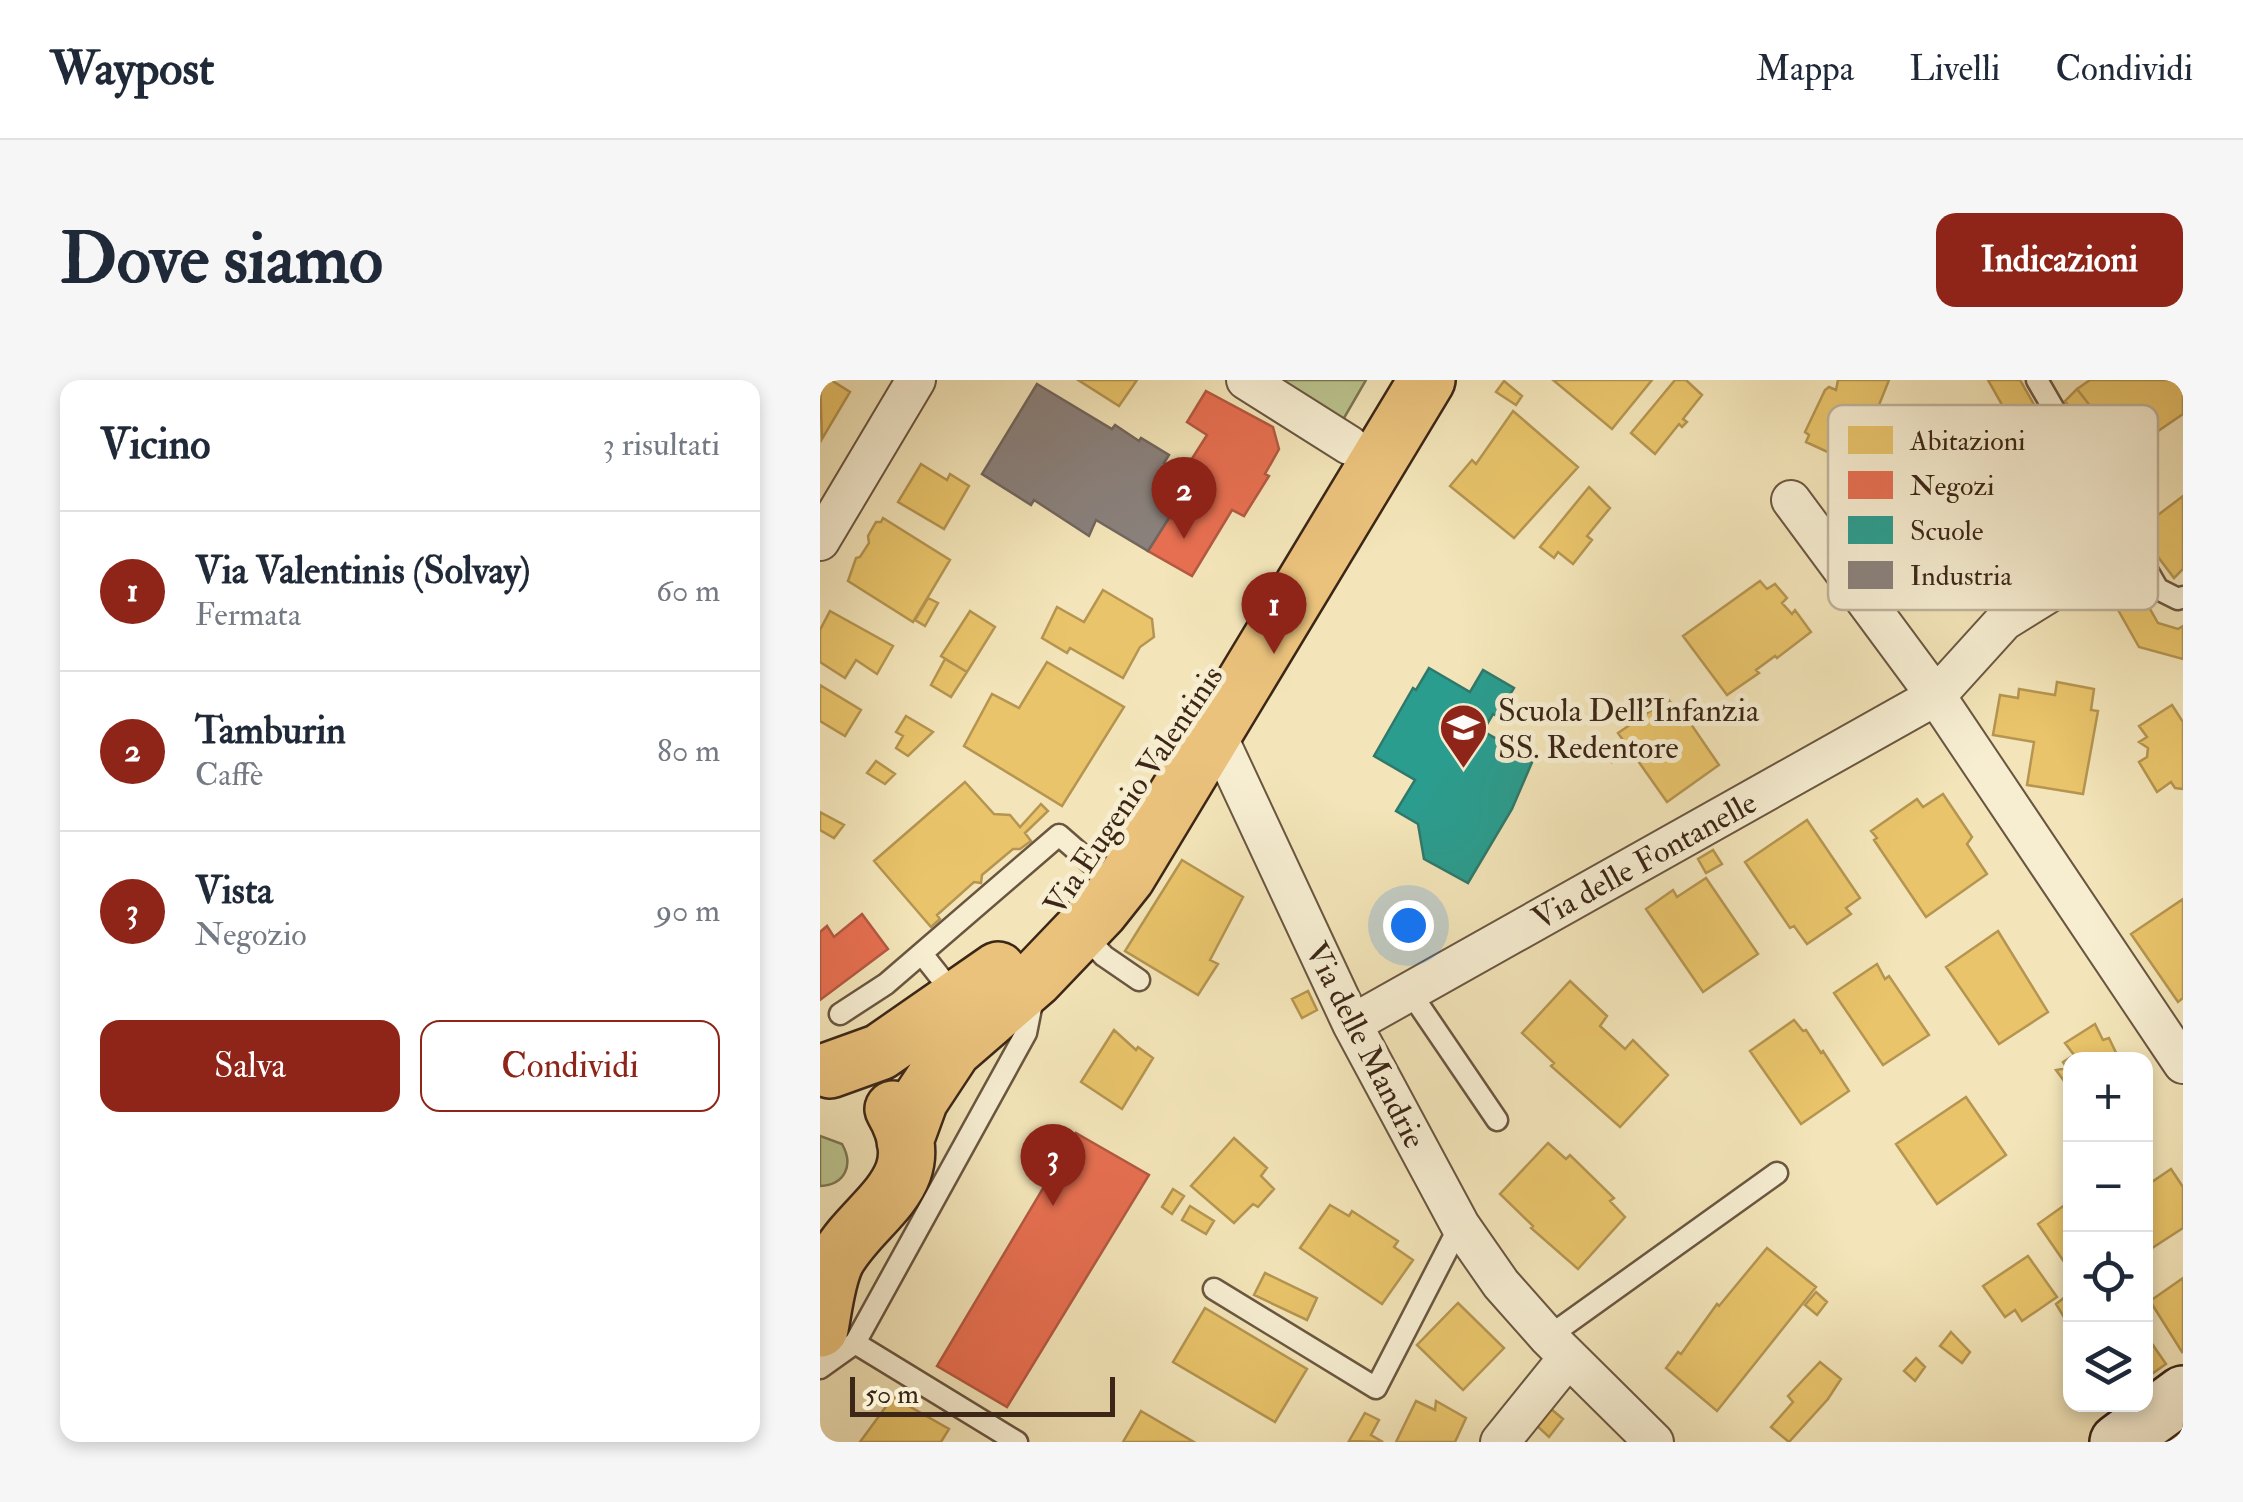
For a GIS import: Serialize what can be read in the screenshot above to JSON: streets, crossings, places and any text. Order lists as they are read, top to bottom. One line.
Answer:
{"streets":{"main road":["Via Eugenio Valentinis"],"street":["Via delle Fontanelle","Via delle Mandrie"]},"crossings":[["Via Eugenio Valentinis","Via delle Mandrie"],["Via delle Fontanelle","Via delle Mandrie"]],"places":{"school or university":["Scuola Dell'Infanzia SS. Redentore"]},"legend":["Abitazioni","Negozi","Scuole","Industria"],"scale_bar":"50 m","page":{"header":"Waypost","nav":["Mappa","Livelli","Condividi"],"buttons":["Indicazioni",["Salva","Condividi"]],"title":"Dove siamo","heading":["Vicino","3 risultati"],"pins":["2","1","3"],"list":[{"mark":"1","name":"Via Valentinis (Solvay)","note":"Fermata","value":"60 m"},{"mark":"2","name":"Tamburin","note":"Caffè","value":"80 m"},{"mark":"3","name":"Vista","note":"Negozio","value":"90 m"}],"map_buttons":["+","−"],"scale":"50 m"}}
